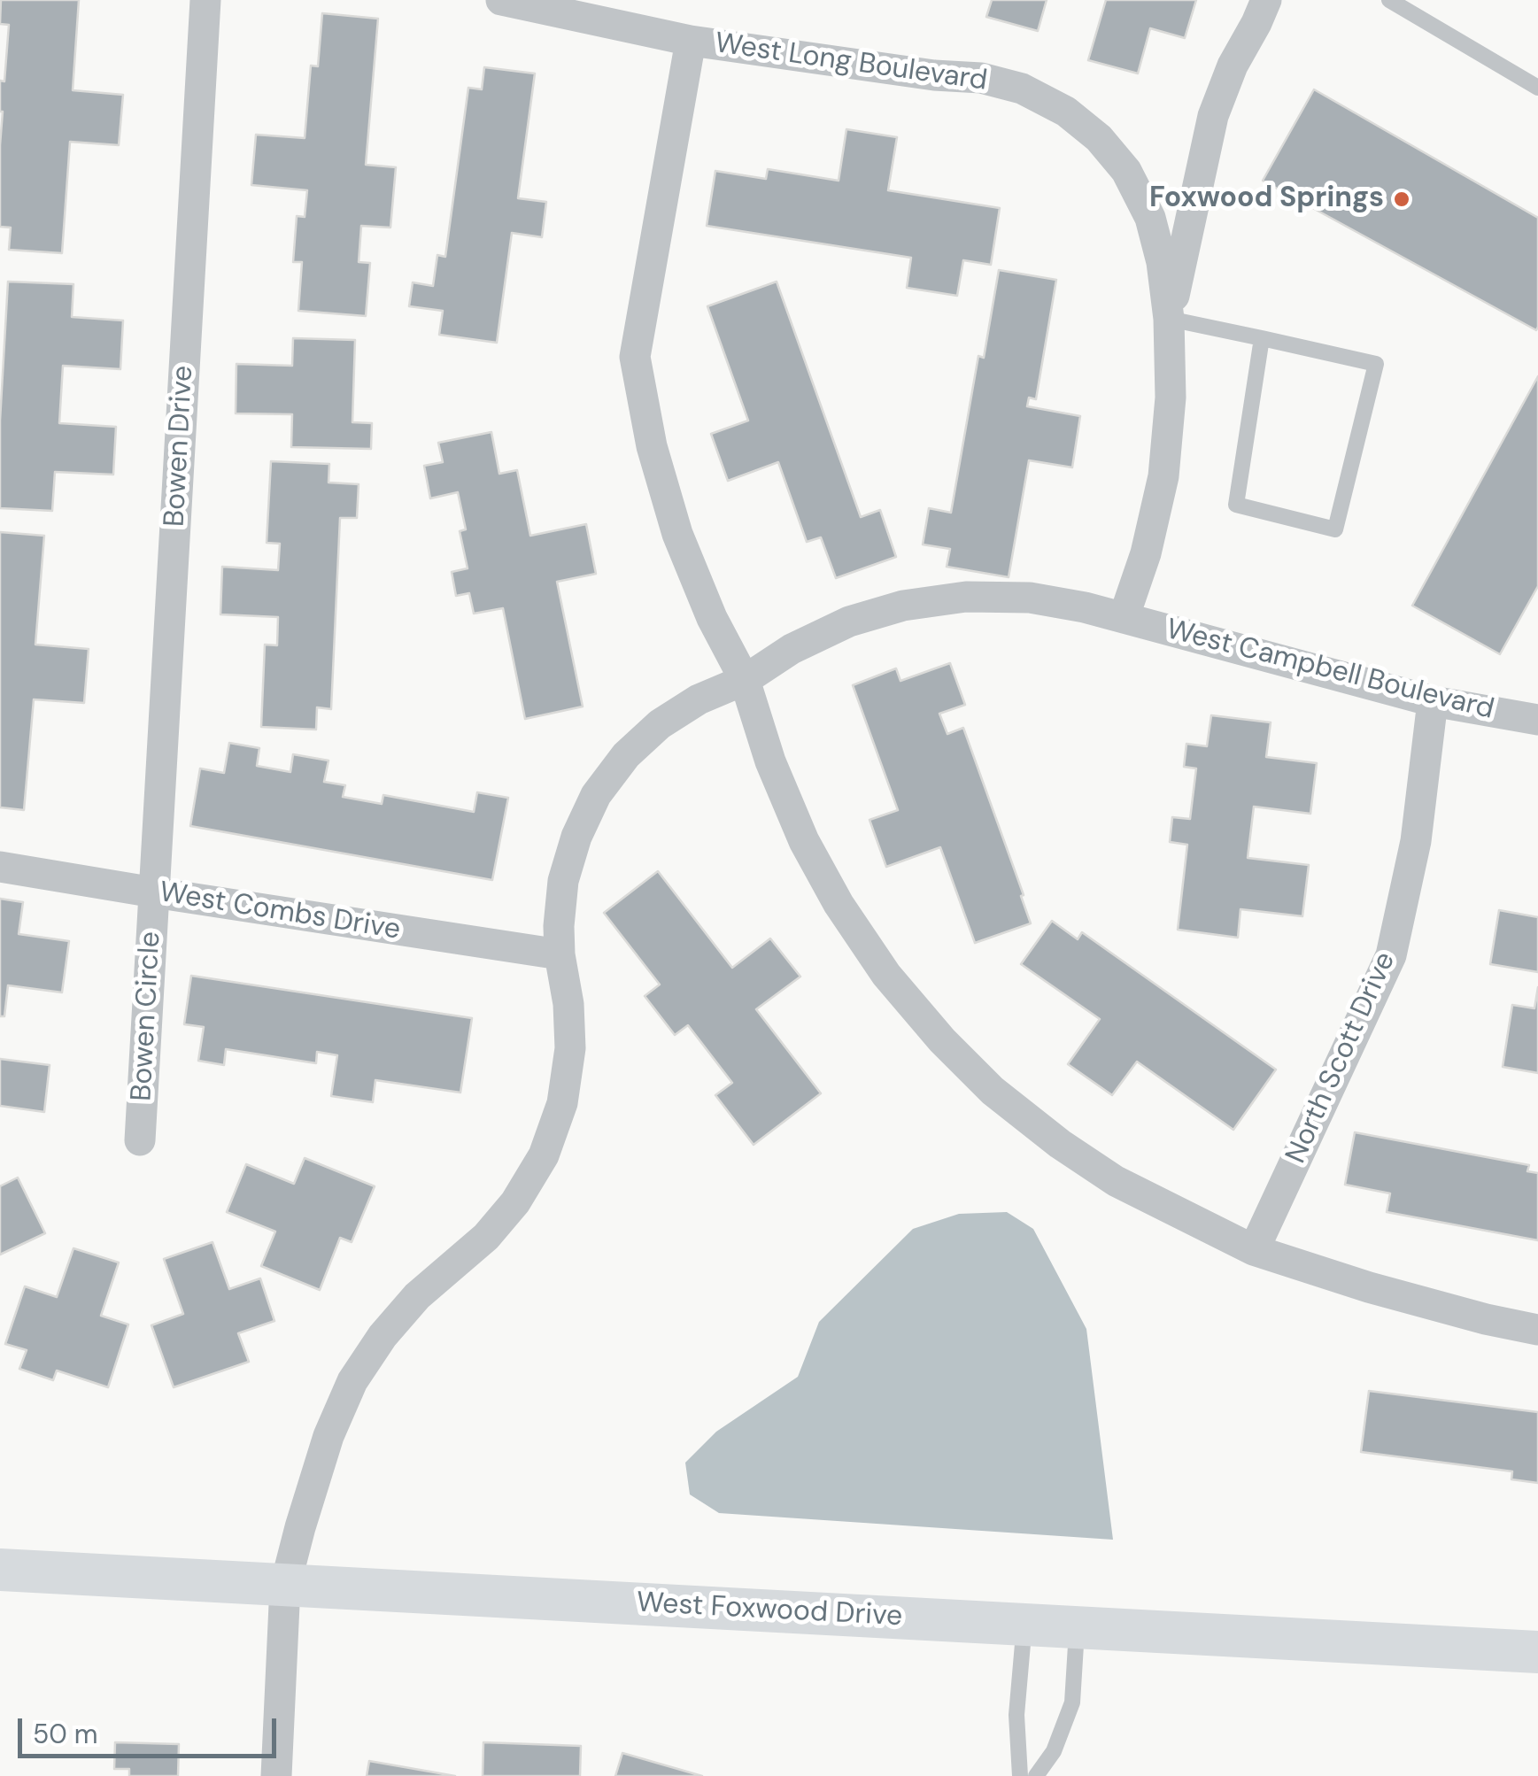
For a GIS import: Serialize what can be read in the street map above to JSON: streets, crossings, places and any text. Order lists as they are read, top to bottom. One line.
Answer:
{"streets":{"main road":["West Foxwood Drive"],"street":["West Long Boulevard","Bowen Drive","West Campbell Boulevard","West Combs Drive","Bowen Circle","North Scott Drive"]},"crossings":[["Bowen Drive","West Combs Drive"],["Bowen Drive","Bowen Circle"],["West Campbell Boulevard","West Combs Drive"],["West Campbell Boulevard","North Scott Drive"],["West Campbell Boulevard","West Foxwood Drive"],["West Combs Drive","Bowen Circle"]],"places":["Foxwood Springs"],"scale_bar":"50 m"}
